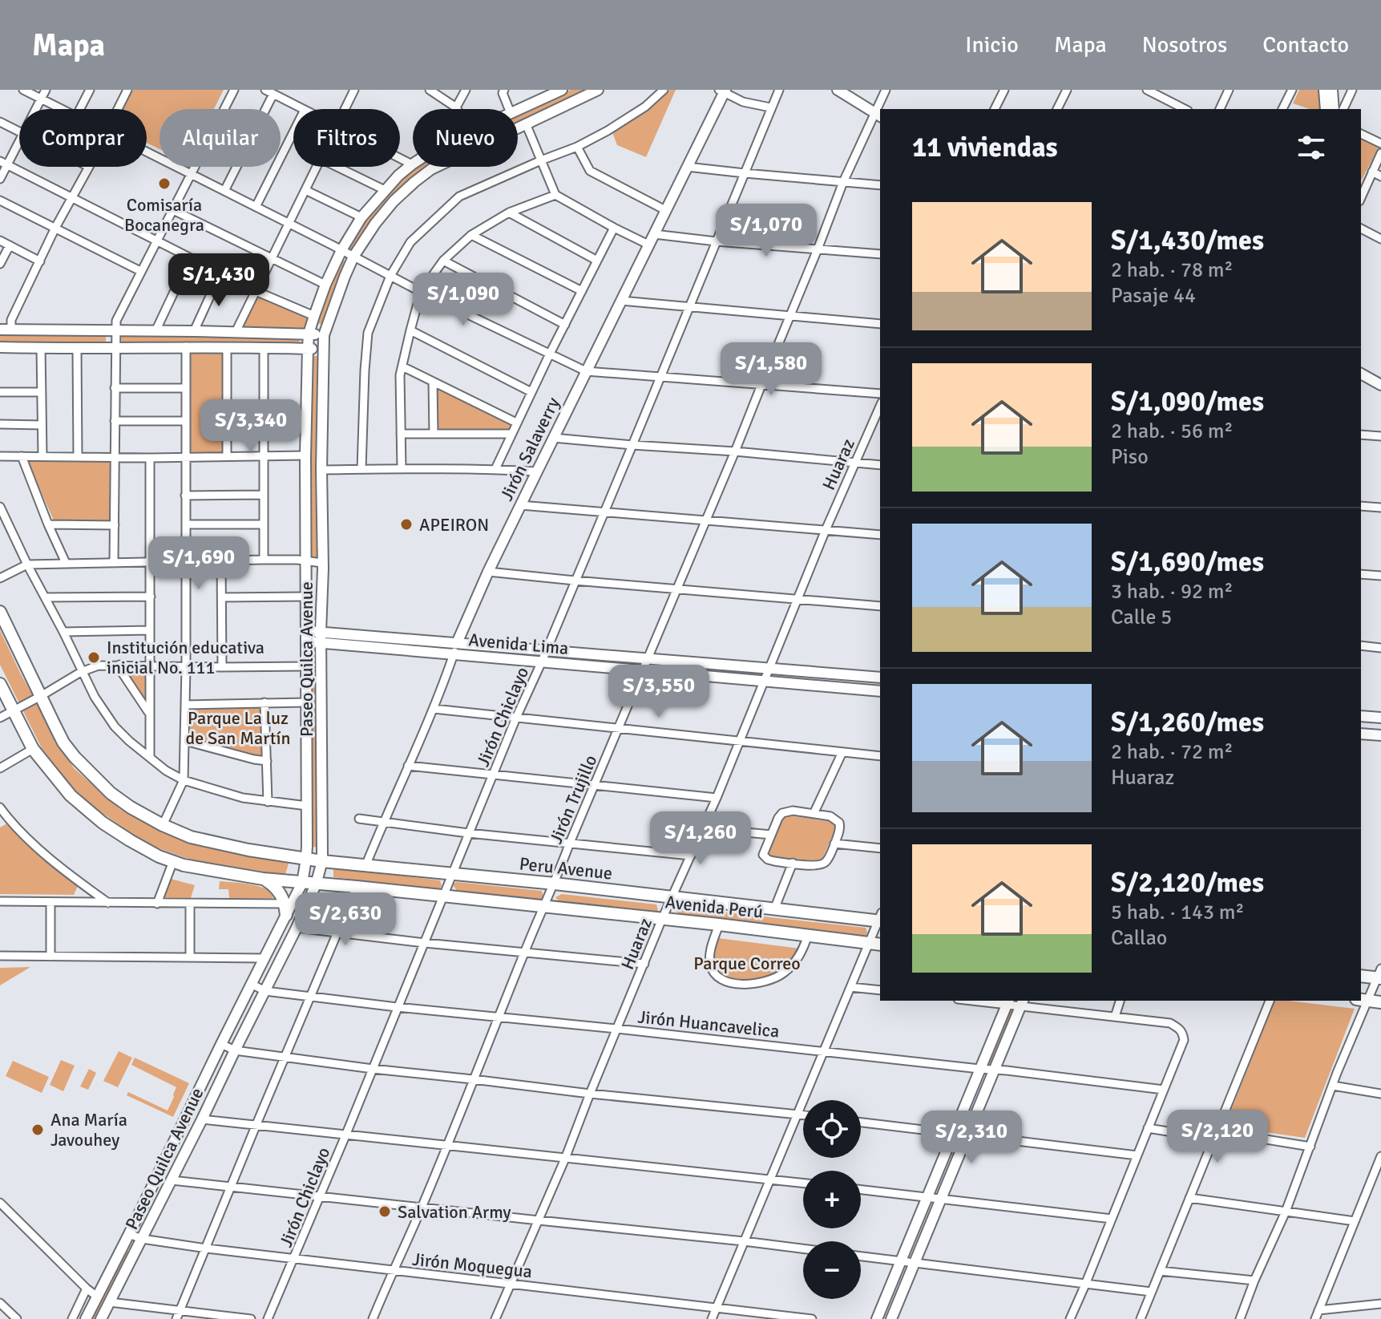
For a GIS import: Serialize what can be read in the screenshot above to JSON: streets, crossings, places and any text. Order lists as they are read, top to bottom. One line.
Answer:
{"streets":{"main road":["Jirón Salaverry","Avenida Lima","Paseo Quilca Avenue","Peru Avenue","Avenida Perú"],"street":["Huaraz","Jirón Chiclayo","Jirón Trujillo","Jirón Huancavelica","Jirón Moquegua"]},"crossings":[["Jirón Salaverry","Avenida Lima"],["Jirón Salaverry","Peru Avenue"],["Huaraz","Avenida Lima"],["Huaraz","Peru Avenue"],["Huaraz","Avenida Perú"],["Huaraz","Jirón Huancavelica"],["Huaraz","Jirón Moquegua"],["Avenida Lima","Paseo Quilca Avenue"],["Avenida Lima","Jirón Chiclayo"],["Avenida Lima","Jirón Trujillo"],["Paseo Quilca Avenue","Peru Avenue"],["Paseo Quilca Avenue","Jirón Huancavelica"],["Paseo Quilca Avenue","Jirón Moquegua"],["Jirón Chiclayo","Peru Avenue"],["Jirón Chiclayo","Jirón Huancavelica"],["Jirón Chiclayo","Jirón Moquegua"],["Jirón Trujillo","Peru Avenue"],["Jirón Trujillo","Avenida Perú"],["Jirón Trujillo","Jirón Huancavelica"],["Jirón Trujillo","Jirón Moquegua"]],"parks":["Parque La luz de San Martín","Parque Correo"],"places":["Comisaría Bocanegra","APEIRON","Institución educativa inicial No. 111","Ana María Javouhey","Salvation Army"],"page":{"header":"Mapa","nav":["Inicio","Mapa","Nosotros","Contacto"],"chip":["Comprar","Alquilar","Filtros","Nuevo"],"heading":"11 viviendas","list":[{"name":"S/1,430/mes","note":"2 hab. · 78 m² · Pasaje 44"},{"name":"S/1,090/mes","note":"2 hab. · 56 m² · Piso"},{"name":"S/1,690/mes","note":"3 hab. · 92 m² · Calle 5"},{"name":"S/1,260/mes","note":"2 hab. · 72 m² · Huaraz"},{"name":"S/2,120/mes","note":"5 hab. · 143 m² · Callao"}],"price":["S/1,070","S/1,430","S/1,090","S/1,580","S/3,340","S/1,690","S/3,550","S/1,260","S/2,630","S/2,120","S/2,310"],"map_buttons":["+","−"]}}
